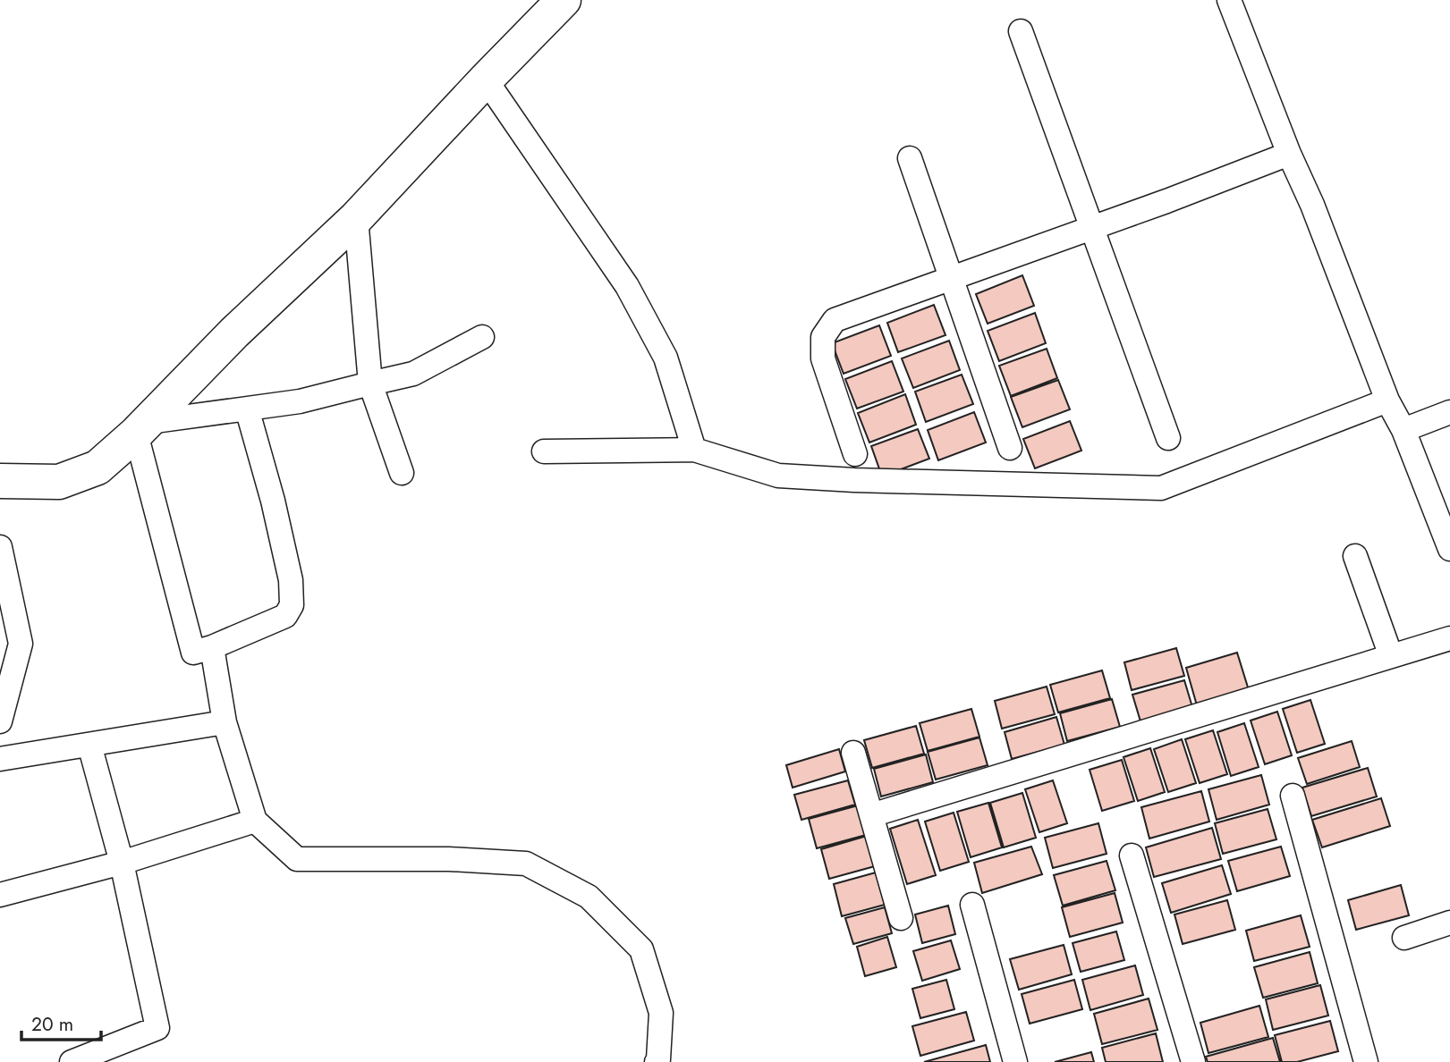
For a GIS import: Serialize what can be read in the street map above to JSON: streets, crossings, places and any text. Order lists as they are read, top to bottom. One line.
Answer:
{"scale_bar":"20 m"}
